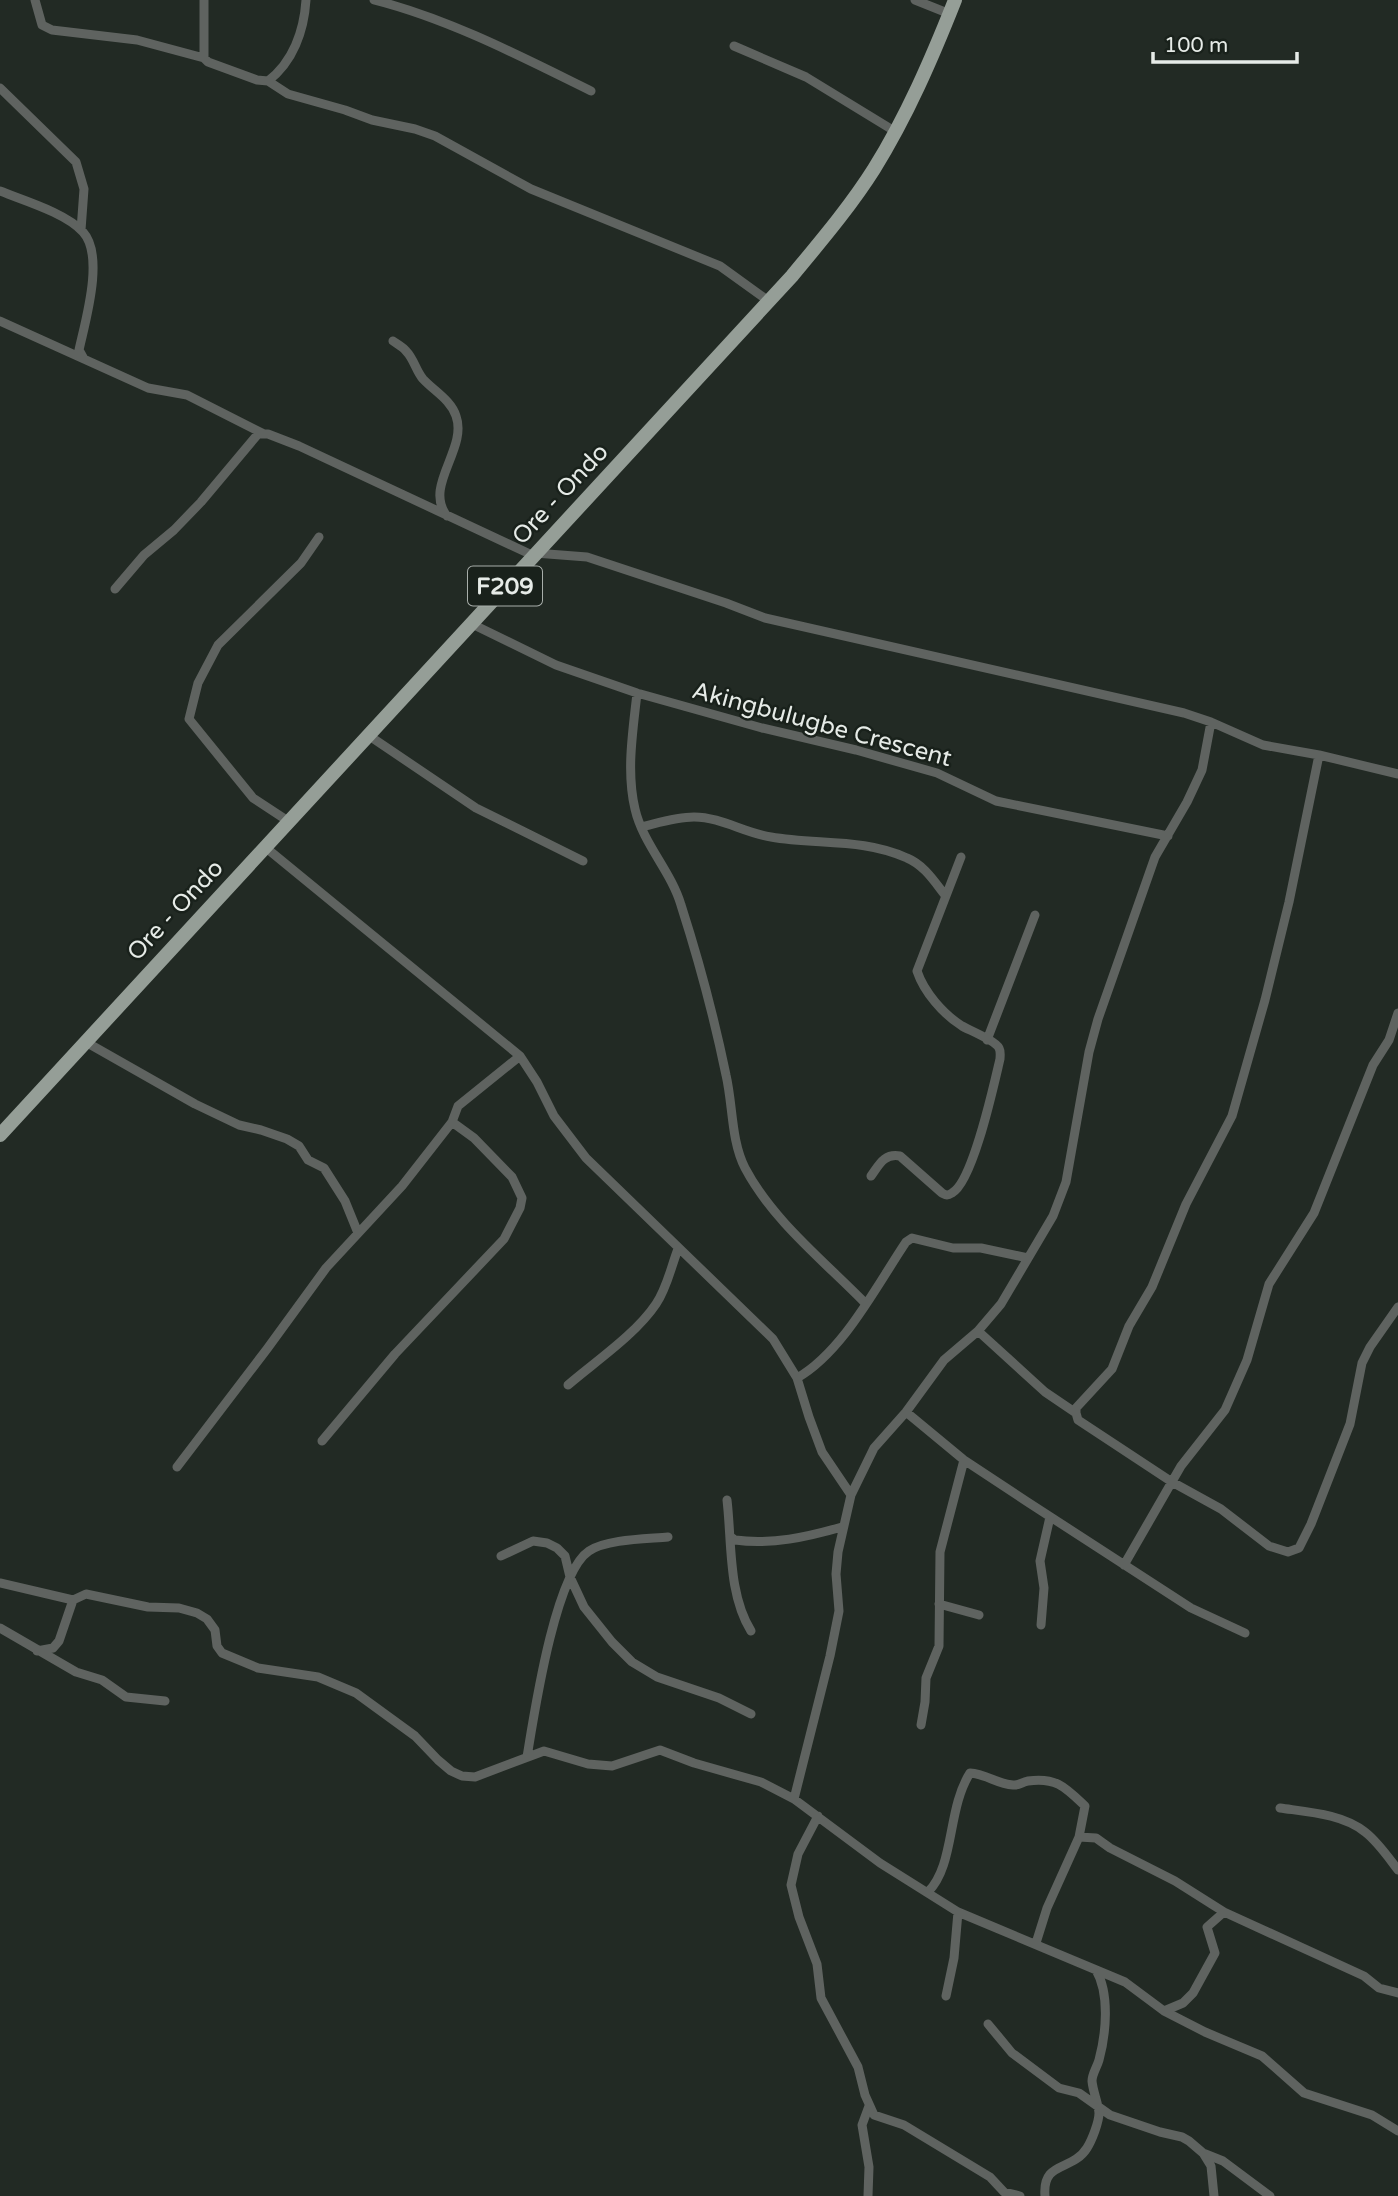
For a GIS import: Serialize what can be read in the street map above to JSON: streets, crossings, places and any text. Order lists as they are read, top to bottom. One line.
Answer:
{"streets":{"main road":["Ore - Ondo","F209"],"street":["Akingbulugbe Crescent"]},"crossings":[["Ore - Ondo","Akingbulugbe Crescent"]],"scale_bar":"100 m"}
